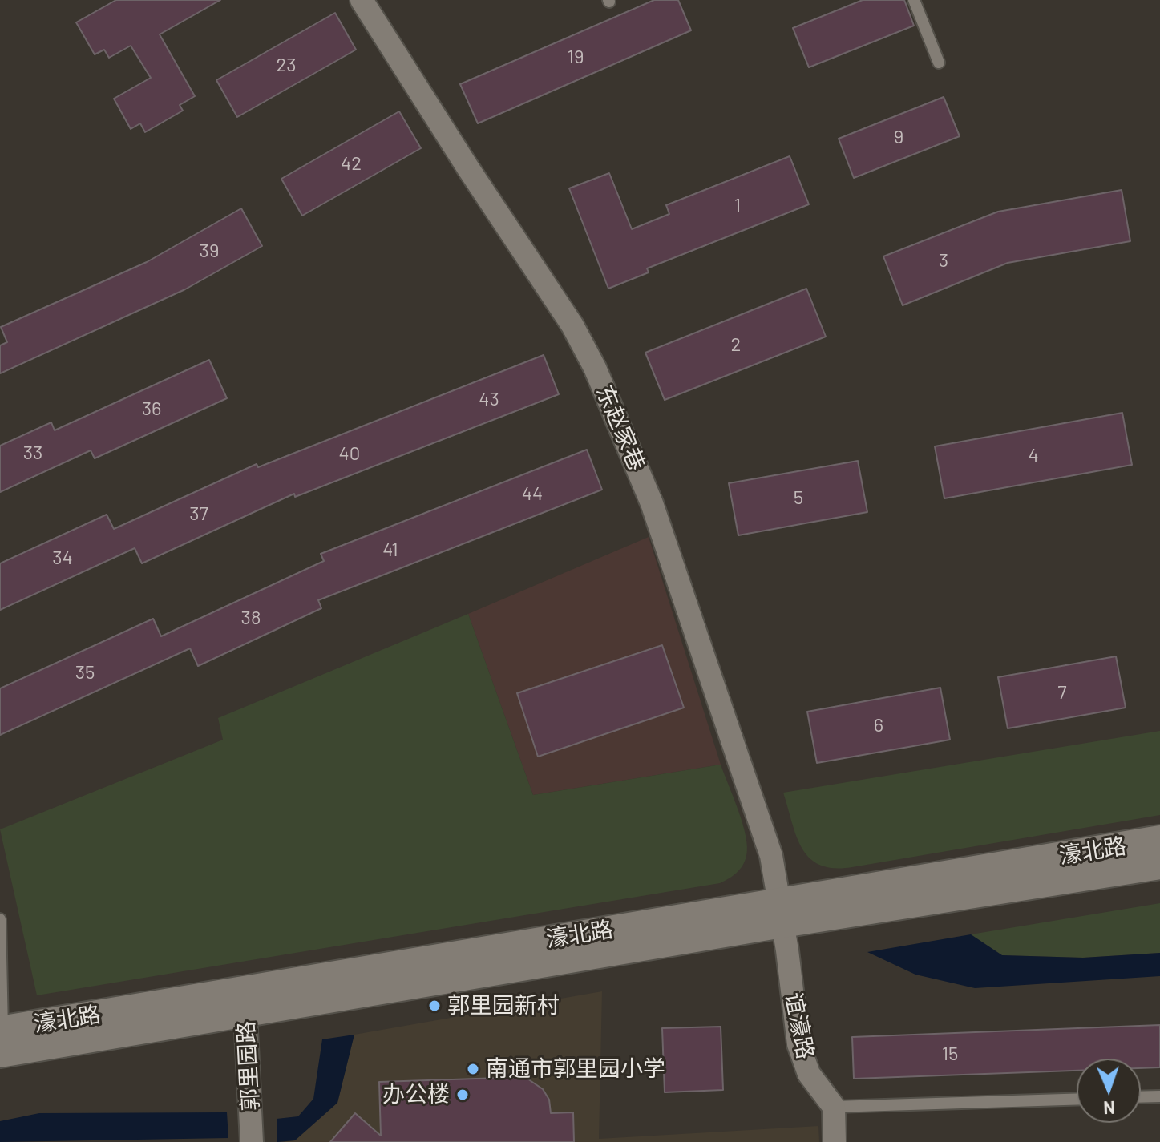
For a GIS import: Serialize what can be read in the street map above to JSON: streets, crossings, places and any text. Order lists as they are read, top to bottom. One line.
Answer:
{"streets":{"street":["东赵家巷","濠北路","谊濠路","郭里园路"]},"crossings":[["东赵家巷","濠北路"],["东赵家巷","谊濠路"],["濠北路","谊濠路"],["濠北路","郭里园路"]],"places":["郭里园新村","南通市郭里园小学","办公楼"],"house_numbers":["19","23","9","42","1","39","3","2","43","36","33","40","4","44","5","37","41","34","38","35","7","6","15"],"north":"bottom"}
